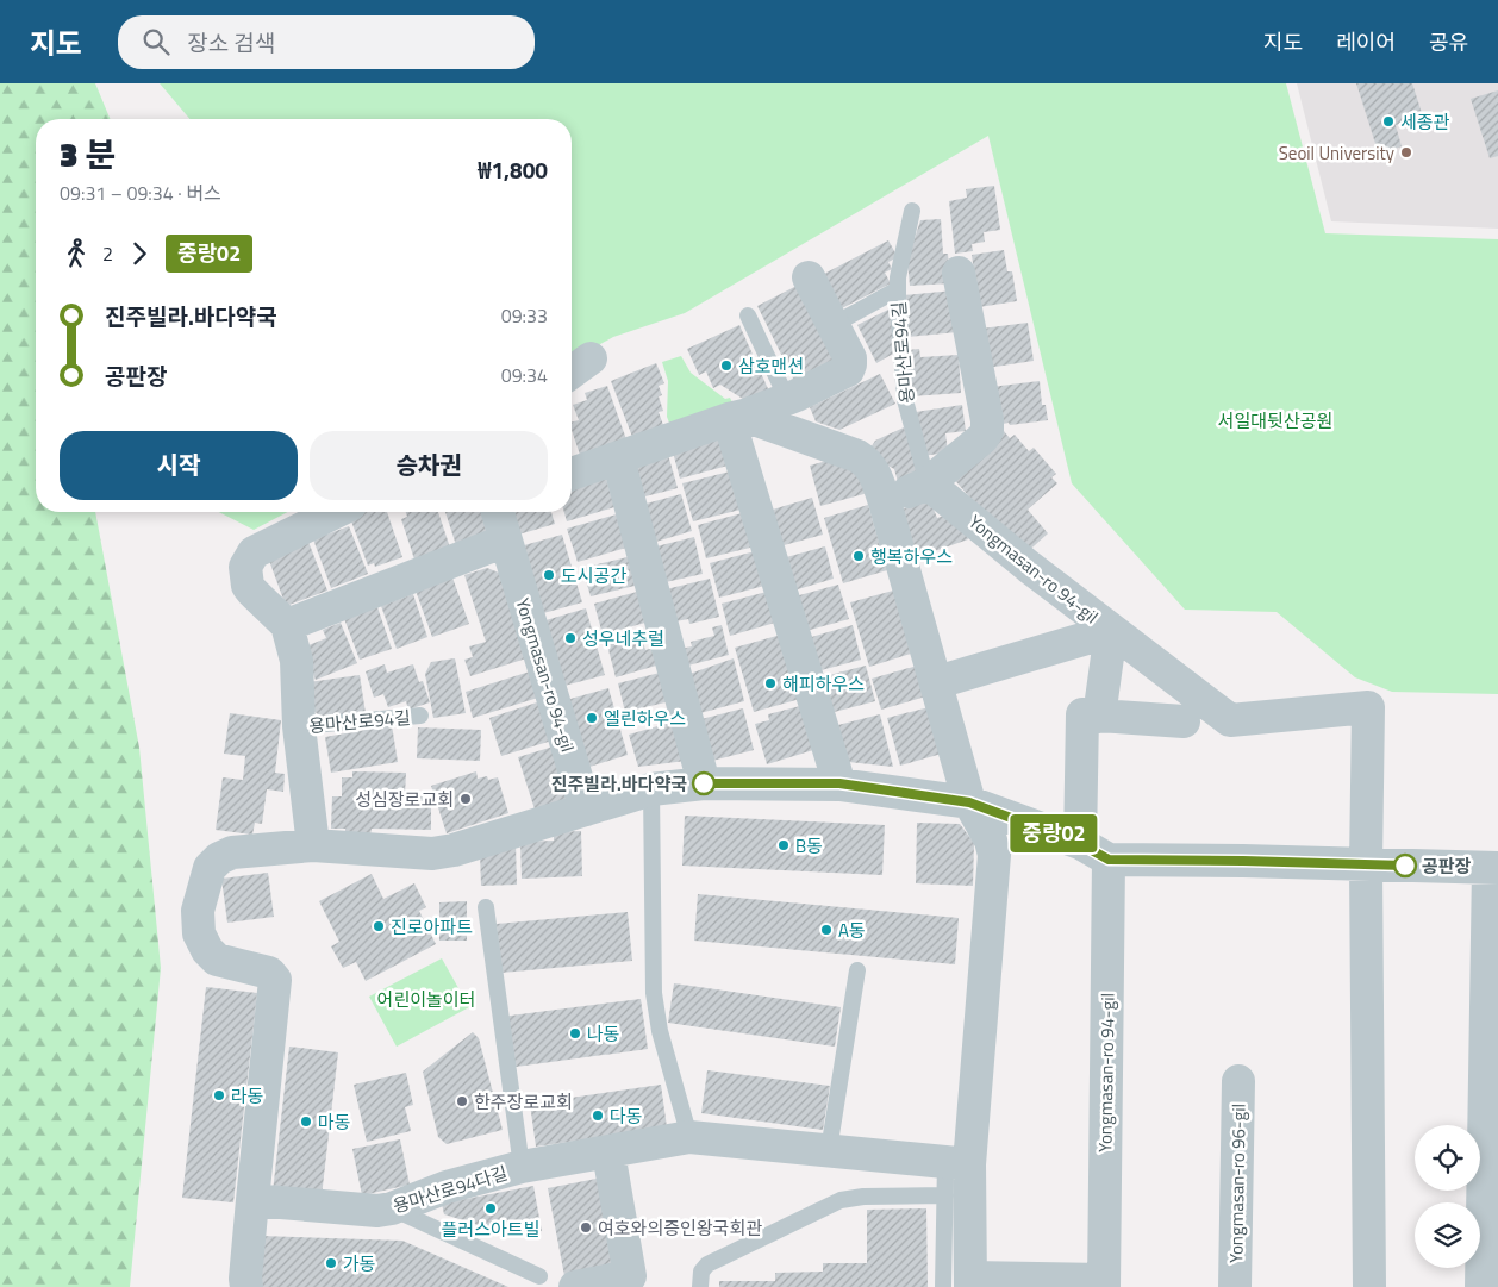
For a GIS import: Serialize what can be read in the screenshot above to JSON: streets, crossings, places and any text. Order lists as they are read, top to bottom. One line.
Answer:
{"streets":{"street":["Yongmasan-ro 94-gil","Yongmasan-ro 96-gil","용마산로94다길"],"lane":["용마산로94길"]},"crossings":[["용마산로94길","Yongmasan-ro 94-gil"]],"parks":["서일대뒷산공원","어린이놀이터"],"places":["세종관","Seoil University","삼호맨션","행복하우스","도시공간","성우네추럴","해피하우스","엘린하우스","진주빌라.바다약국","성심장로교회","B동","공판장","진로아파트","A동","나동","라동","한주장로교회","다동","마동","플러스아트빌","여호와의증인왕국회관","가동"],"lines":["bus line 중랑02"],"page":{"header":"지도","search":"장소 검색","nav":["지도","레이어","공유"],"on_map":"중랑02","heading":["3 분","09:31 – 09:34 · 버스","₩1,800"],"legs":["2","중랑02"],"list":[{"name":"진주빌라.바다약국","value":"09:33"},{"name":"공판장","value":"09:34"}],"buttons":["시작","승차권"]}}
